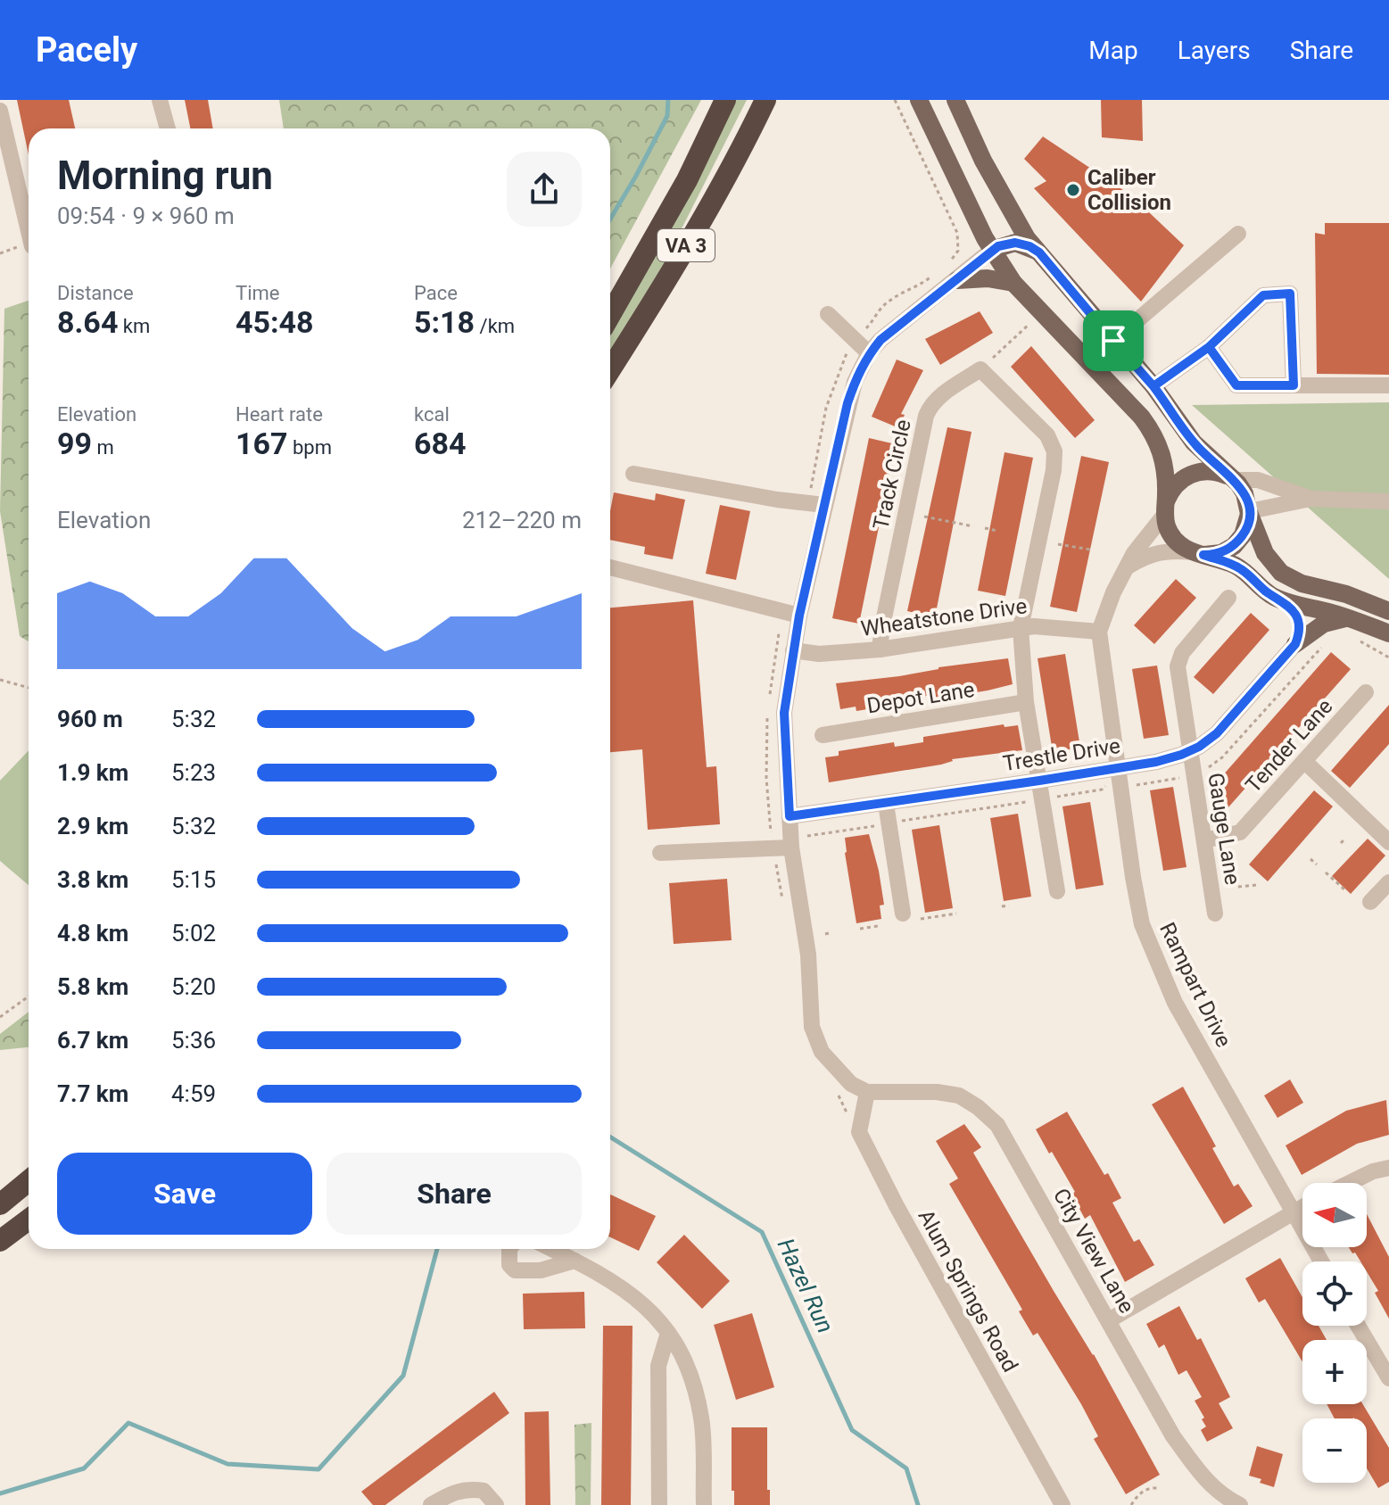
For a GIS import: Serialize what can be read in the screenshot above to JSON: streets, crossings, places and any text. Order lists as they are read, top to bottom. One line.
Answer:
{"streets":{"highway":["VA 3"],"street":["Track Circle","Wheatstone Drive","Depot Lane","Tender Lane","Trestle Drive","Gauge Lane","Rampart Drive","City View Lane","Alum Springs Road"]},"crossings":[["Track Circle","Wheatstone Drive"],["Wheatstone Drive","Trestle Drive"],["Wheatstone Drive","Gauge Lane"],["Wheatstone Drive","Rampart Drive"],["Tender Lane","Gauge Lane"],["Trestle Drive","Gauge Lane"],["Trestle Drive","Rampart Drive"],["Gauge Lane","Rampart Drive"],["City View Lane","Alum Springs Road"]],"water":["Hazel Run"],"places":["Caliber Collision"],"north":"left","page":{"header":"Pacely","nav":["Map","Layers","Share"],"heading":["Morning run","09:54 · 9 × 960 m"],"stats":[["Distance","8.64 km"],["Time","45:48"],["Pace","5:18 /km"],["Elevation","99 m"],["Heart rate","167 bpm"],["kcal","684"]],"chart":["Elevation","212–220 m"],"list":[{"name":"960 m","note":"5:32"},{"name":"1.9 km","note":"5:23"},{"name":"2.9 km","note":"5:32"},{"name":"3.8 km","note":"5:15"},{"name":"4.8 km","note":"5:02"},{"name":"5.8 km","note":"5:20"},{"name":"6.7 km","note":"5:36"},{"name":"7.7 km","note":"4:59"}],"buttons":["Save","Share"],"map_buttons":["+","−"]}}
